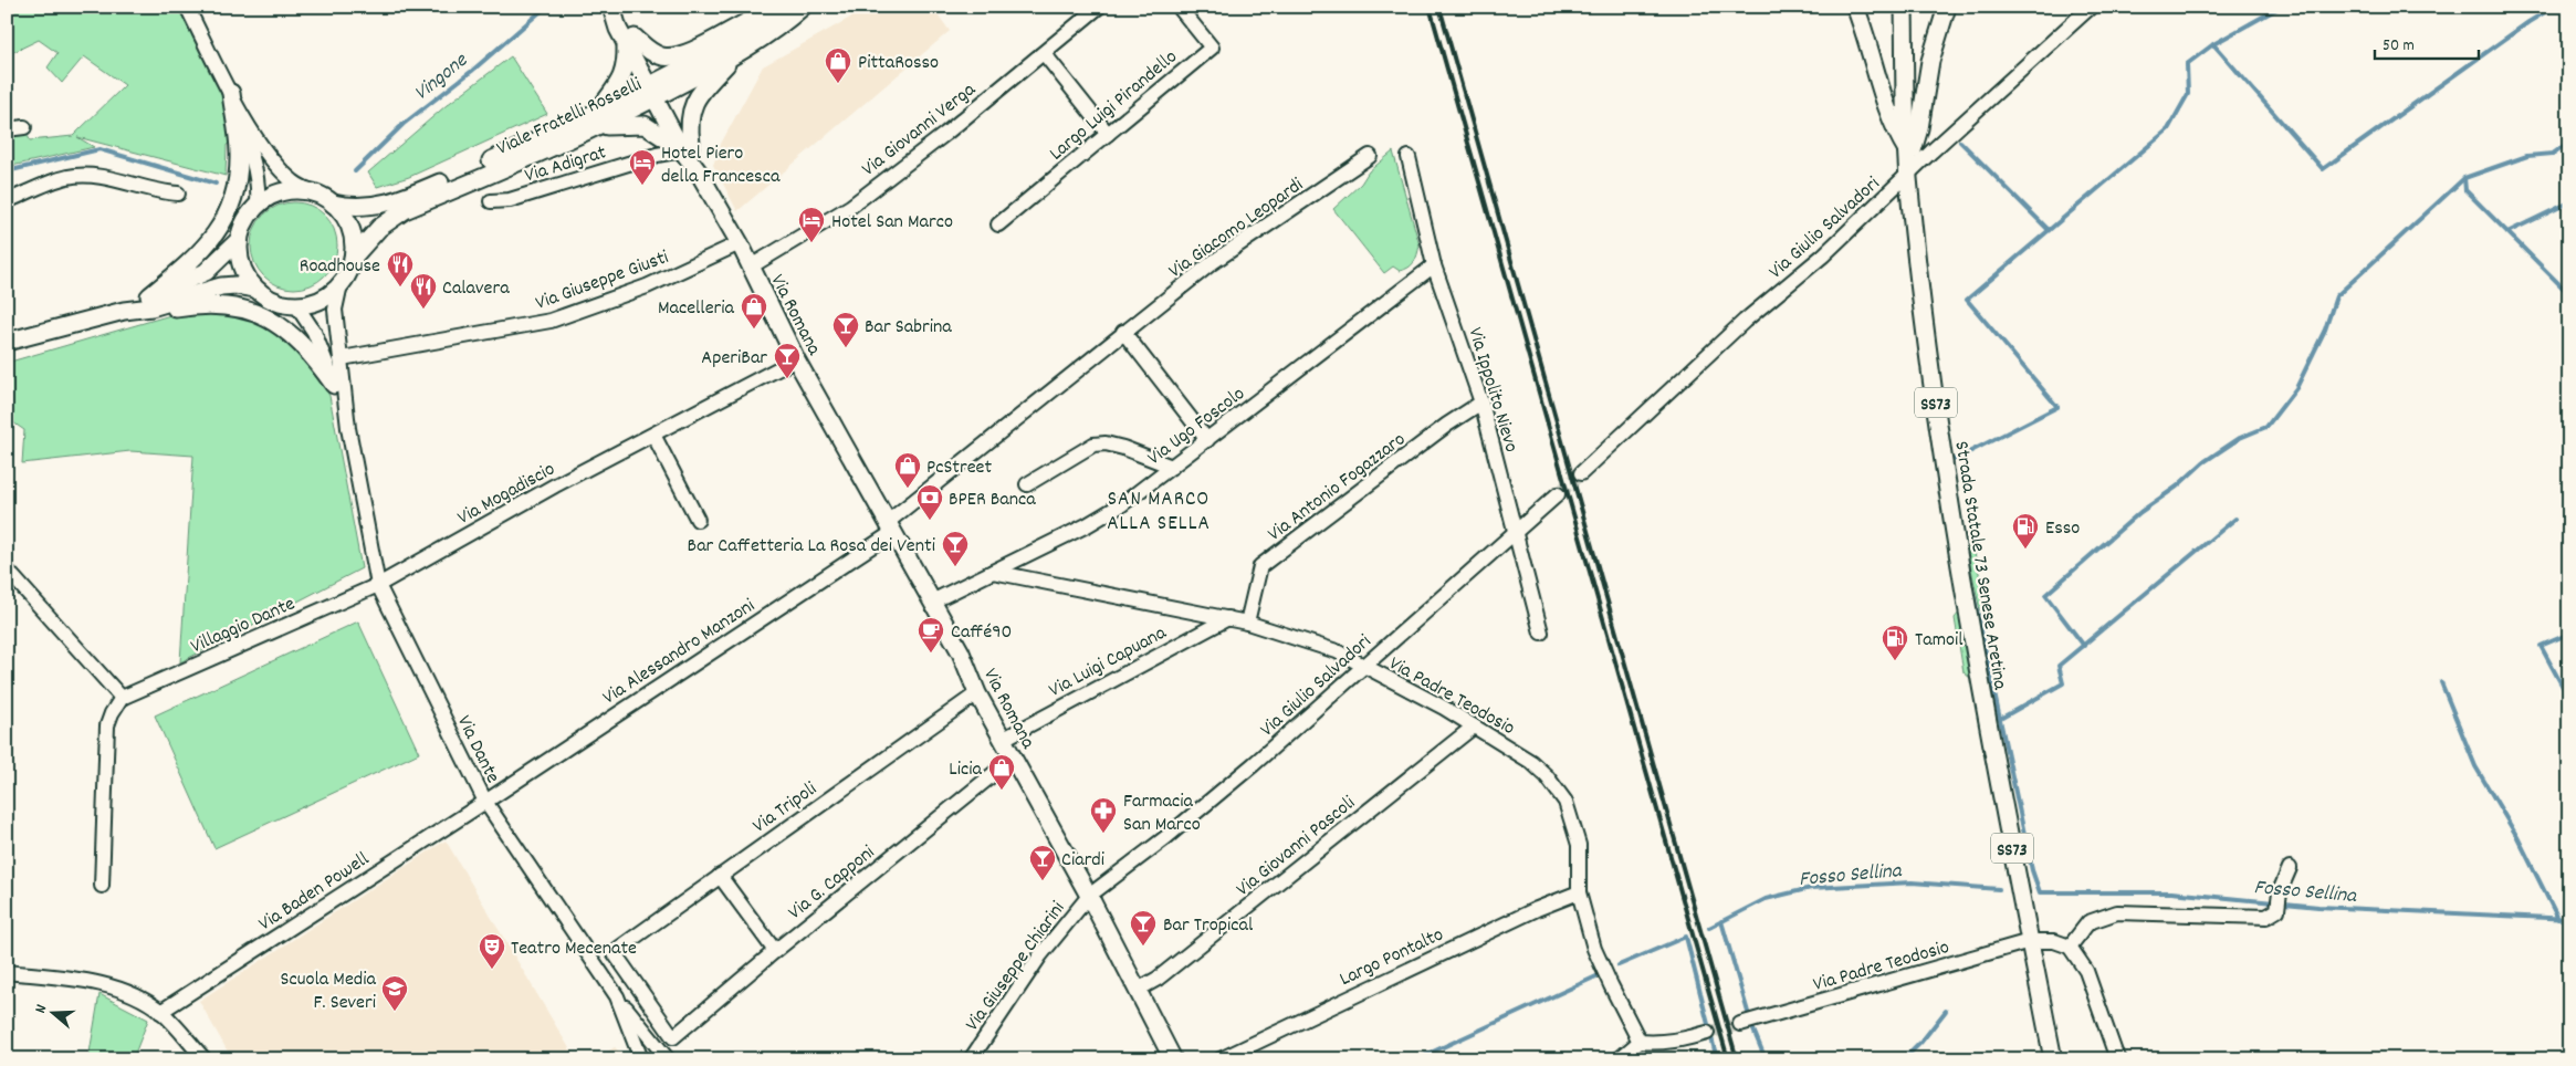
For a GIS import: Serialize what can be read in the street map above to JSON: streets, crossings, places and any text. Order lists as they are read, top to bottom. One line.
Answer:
{"streets":{"main road":["Viale Fratelli Rosselli","Via Romana","SS73","Strada Statale 73 Senese Aretina"],"street":["Largo Luigi Pirandello","Via Giovanni Verga","Via Adigrat","Via Giacomo Leopardi","Via Giulio Salvadori","Via Giuseppe Giusti","Via Ippolito Nievo","Via Ugo Foscolo","Via Antonio Fogazzaro","Via Mogadiscio","Villaggio Dante","Via Alessandro Manzoni","Via Luigi Capuana","Via Padre Teodosio","Via Dante","Via Tripoli","Via Giovanni Pascoli","Via G. Capponi","Via Baden Powell","Largo Pontalto","Via Giuseppe Chiarini"]},"crossings":[["Viale Fratelli Rosselli","Via Romana"],["Viale Fratelli Rosselli","Via Dante"],["Via Giovanni Verga","Via Romana"],["Via Adigrat","Via Romana"],["Via Giacomo Leopardi","Via Romana"],["Via Giacomo Leopardi","Via Alessandro Manzoni"],["Via Giulio Salvadori","Via Romana"],["Via Giulio Salvadori","Via Ippolito Nievo"],["Via Giulio Salvadori","Strada Statale 73 Senese Aretina"],["Via Giulio Salvadori","Via Padre Teodosio"],["Via Giulio Salvadori","Via Giuseppe Chiarini"],["Via Giuseppe Giusti","Via Romana"],["Via Giuseppe Giusti","Via Dante"],["Via Romana","Via Ugo Foscolo"],["Via Romana","Via Mogadiscio"],["Via Romana","Via Alessandro Manzoni"],["Via Romana","Via Luigi Capuana"],["Via Romana","Via Tripoli"],["Via Romana","Via Giovanni Pascoli"],["Via Romana","Via G. Capponi"],["Via Romana","Via Giuseppe Chiarini"],["Via Ippolito Nievo","Via Ugo Foscolo"],["Via Ippolito Nievo","Via Antonio Fogazzaro"],["Via Ugo Foscolo","Via Padre Teodosio"],["Via Antonio Fogazzaro","Via Padre Teodosio"],["Via Mogadiscio","Villaggio Dante"],["Via Mogadiscio","Via Dante"],["Strada Statale 73 Senese Aretina","Via Padre Teodosio"],["Villaggio Dante","Via Dante"],["Via Alessandro Manzoni","Via Dante"],["Via Alessandro Manzoni","Via Baden Powell"],["Via Luigi Capuana","Via Padre Teodosio"],["Via Padre Teodosio","Via Giovanni Pascoli"],["Via Padre Teodosio","Largo Pontalto"],["Via Dante","Via Baden Powell"],["Via Tripoli","Via G. Capponi"]],"districts":["SAN MARCO ALLA SELLA"],"water":["Vingone","Fosso Sellina"],"places":{"shop":["PittaRosso","Macelleria","PcStreet","Licia"],"hotel":["Hotel Piero della Francesca","Hotel San Marco"],"restaurant":["Roadhouse","Calavera"],"bar":["Bar Sabrina","AperiBar","Bar Caffetteria La Rosa dei Venti","Ciardi","Bar Tropical"],"bank":["BPER Banca"],"fuel station":["Esso","Tamoil"],"cafe":["Caffé90"],"pharmacy":["Farmacia San Marco"],"theatre":["Teatro Mecenate"],"school or university":["Scuola Media F. Severi"]},"scale_bar":"50 m","north":"left"}
